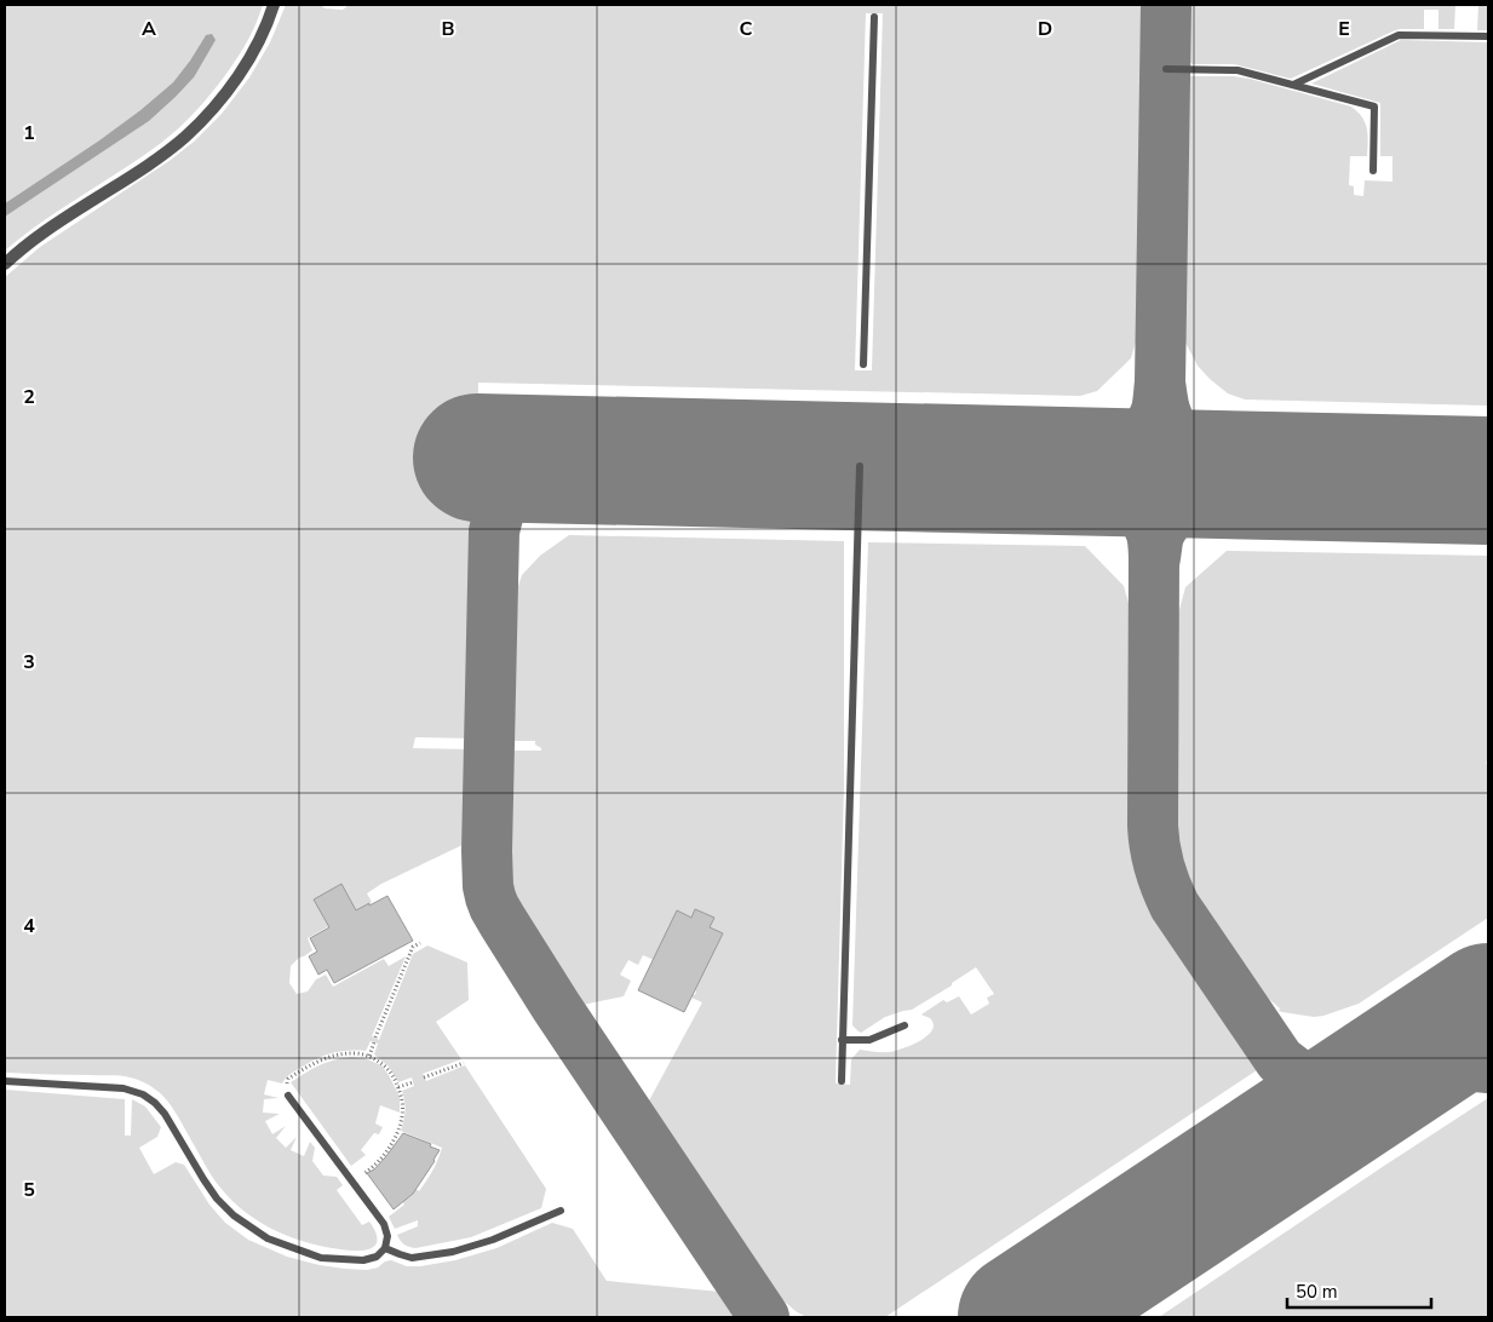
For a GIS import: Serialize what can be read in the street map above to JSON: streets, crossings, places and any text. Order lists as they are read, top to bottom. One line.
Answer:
{"scale_bar":"50 m","grid":{"columns":["A","B","C","D","E"],"rows":["1","2","3","4","5"]}}
